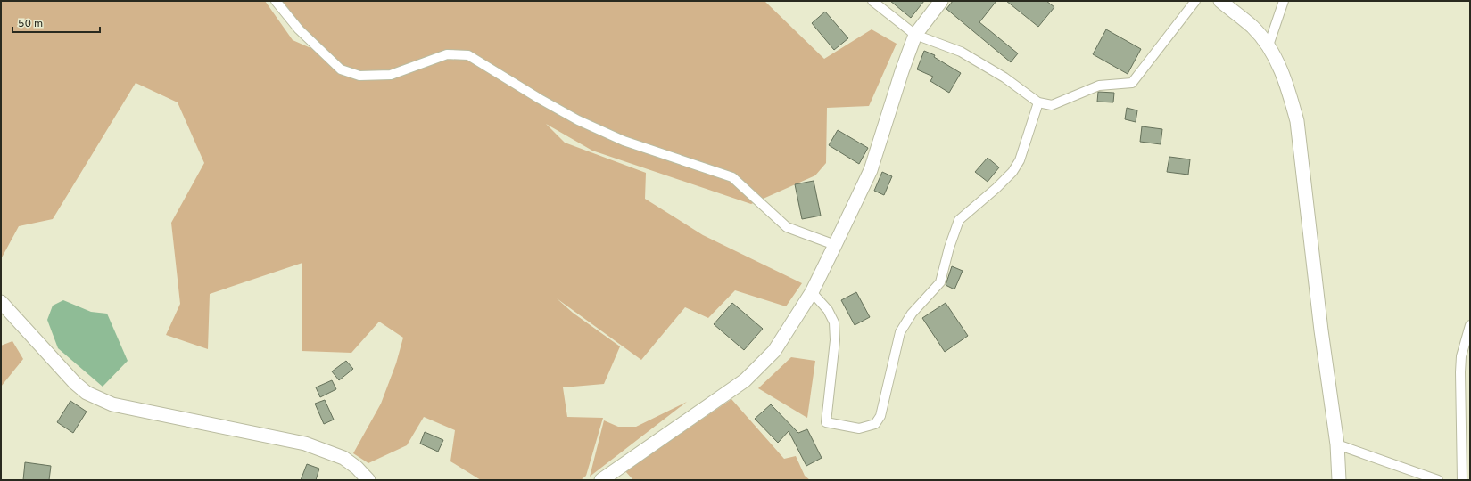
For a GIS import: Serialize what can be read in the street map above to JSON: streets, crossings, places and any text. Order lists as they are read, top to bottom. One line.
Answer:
{"scale_bar":"50 m"}
